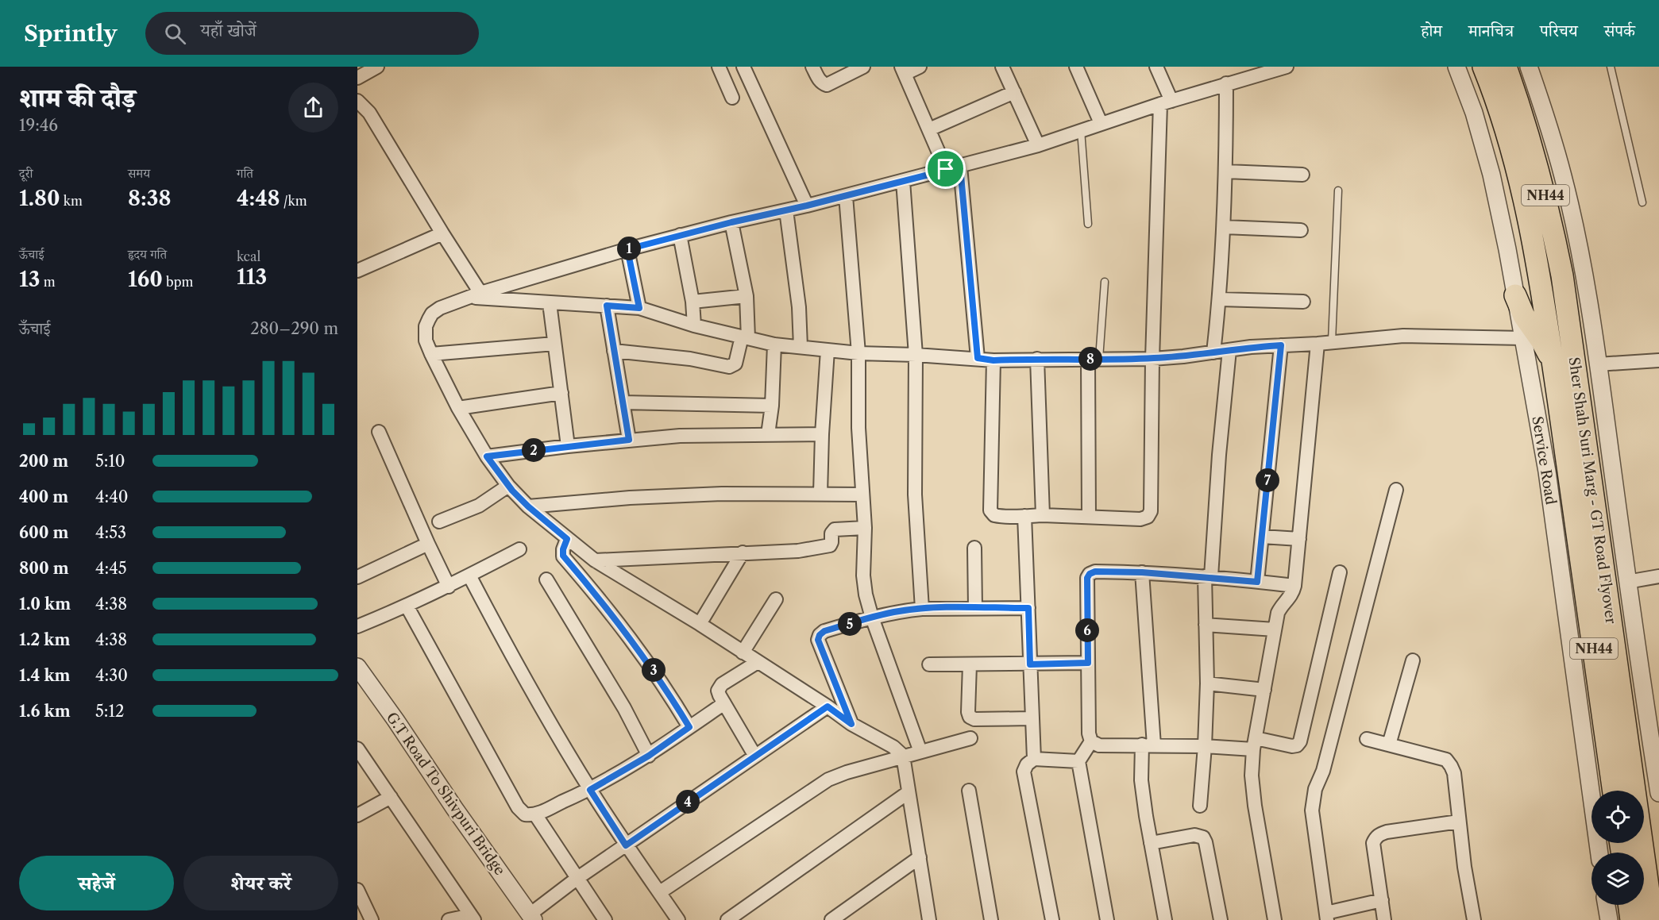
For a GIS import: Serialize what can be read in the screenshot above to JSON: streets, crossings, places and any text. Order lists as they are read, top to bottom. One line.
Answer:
{"streets":{"highway":["NH44","Sher Shah Suri Marg - GT Road Flyover"],"street":["Service Road","G.T Road To Shivpuri Bridge"]},"crossings":[["NH44","Sher Shah Suri Marg - GT Road Flyover"]],"page":{"header":"Sprintly","search":"यहाँ खोजें","nav":["होम","मानचित्र","परिचय","संपर्क"],"heading":["शाम की दौड़","19:46"],"stats":[["दूरी","1.80 km"],["समय","8:38"],["गति","4:48 /km"],["ऊँचाई","13 m"],["हृदय गति","160 bpm"],["kcal","113"]],"pins":["1","8","2","7","5","6","3","4"],"chart":["ऊँचाई","280–290 m"],"list":[{"name":"200 m","note":"5:10"},{"name":"400 m","note":"4:40"},{"name":"600 m","note":"4:53"},{"name":"800 m","note":"4:45"},{"name":"1.0 km","note":"4:38"},{"name":"1.2 km","note":"4:38"},{"name":"1.4 km","note":"4:30"},{"name":"1.6 km","note":"5:12"}],"buttons":["सहेजें","शेयर करें"]}}
